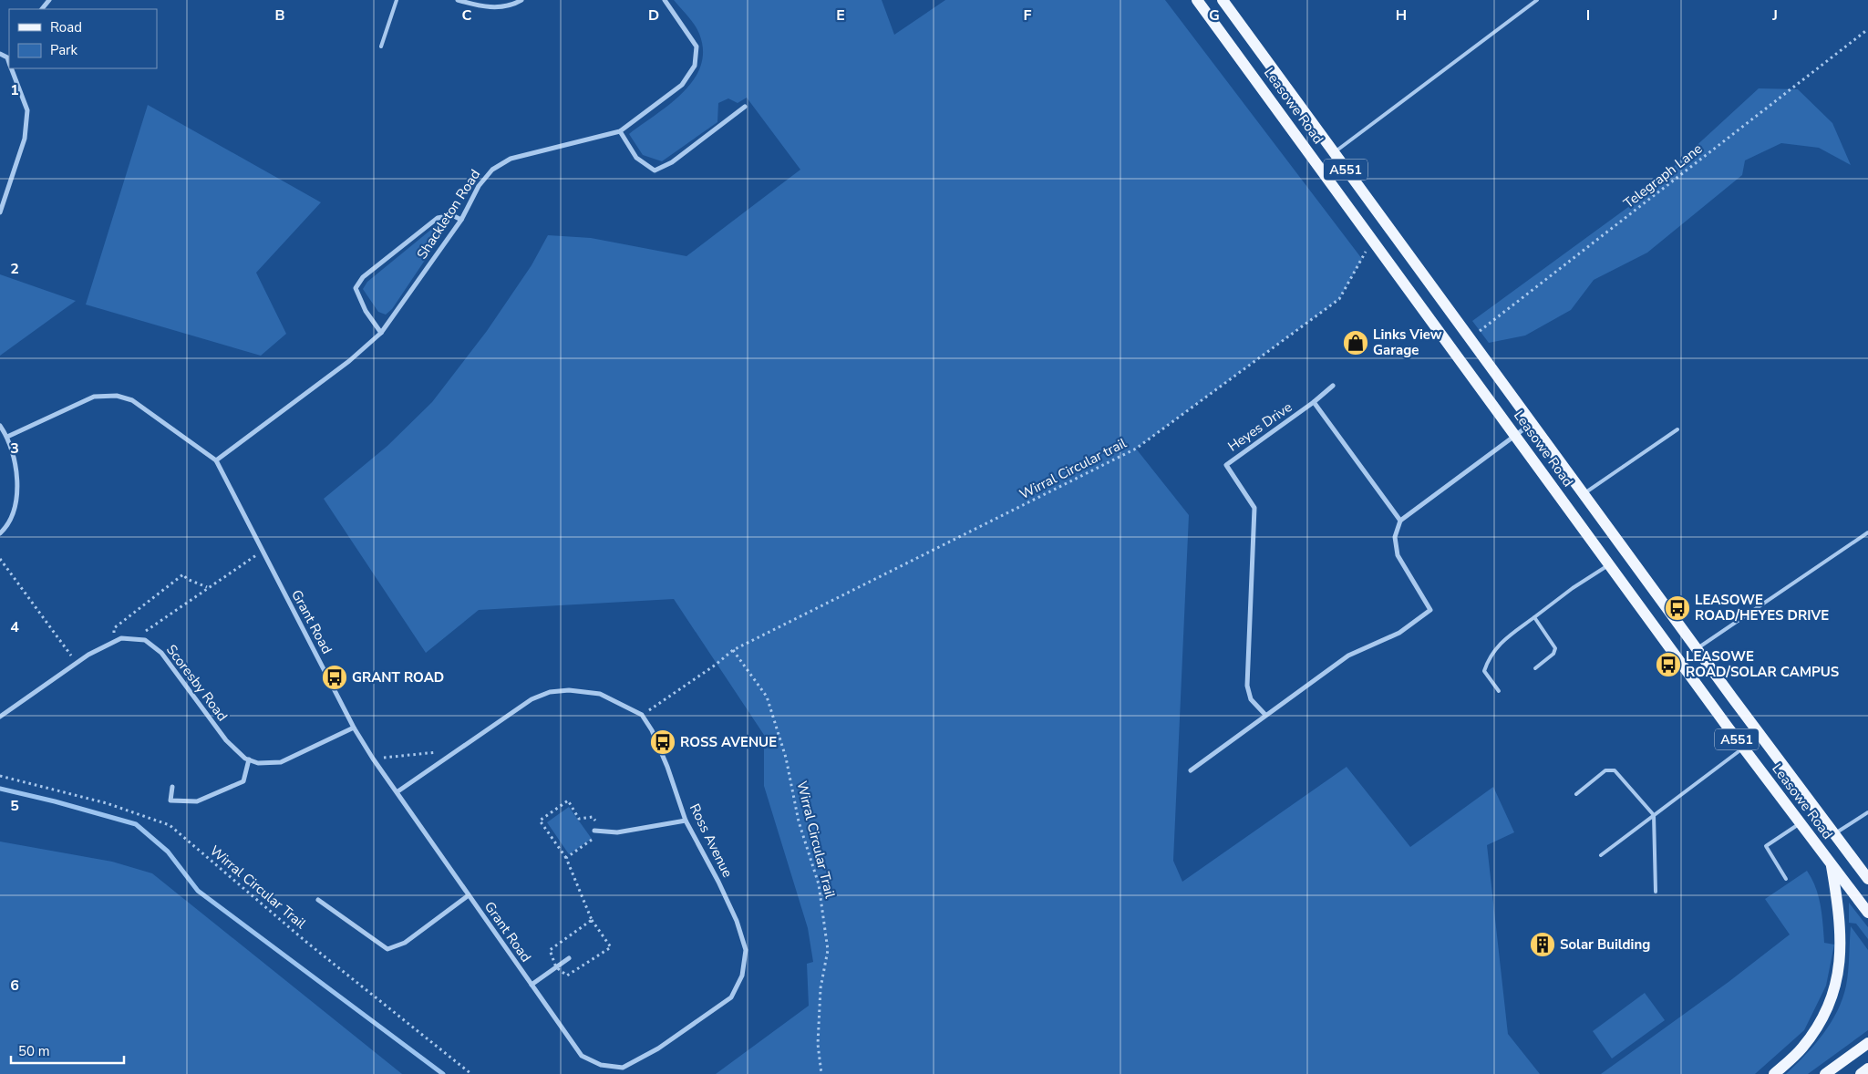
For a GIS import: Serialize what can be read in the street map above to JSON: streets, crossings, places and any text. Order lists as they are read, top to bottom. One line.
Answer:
{"streets":{"main road":["Leasowe Road","A551"],"street":["Shackleton Road","Heyes Drive","Grant Road","Scoresby Road","Ross Avenue"],"path":["Telegraph Lane","Wirral Circular trail","Wirral Circular Trail"]},"crossings":[["Leasowe Road","Telegraph Lane"],["Leasowe Road","Wirral Circular trail"],["Shackleton Road","Grant Road"],["Wirral Circular trail","Wirral Circular Trail"],["Wirral Circular trail","Ross Avenue"],["Grant Road","Ross Avenue"]],"places":{"shop":["Links View Garage"],"bus stop":["LEASOWE ROAD/HEYES DRIVE","LEASOWE ROAD/SOLAR CAMPUS","GRANT ROAD","ROSS AVENUE"],"building":["Solar Building"]},"legend":["Road","Park"],"scale_bar":"50 m","grid":{"columns":["B","C","D","E","F","G","H","I","J"],"rows":["1","2","3","4","5","6"]}}
